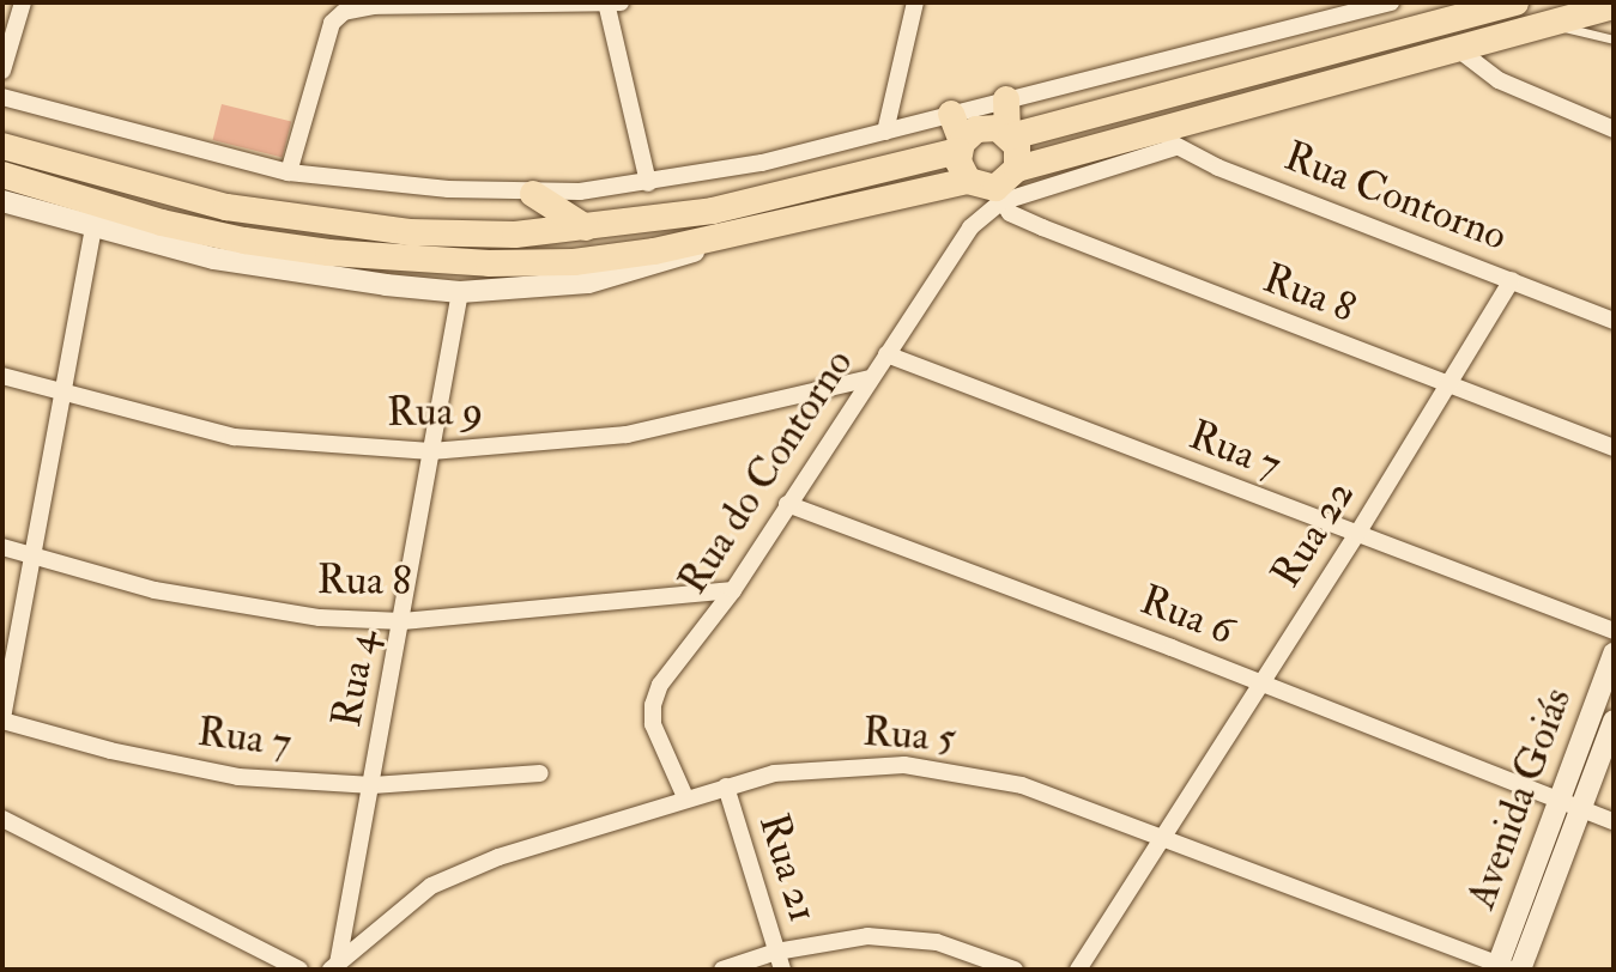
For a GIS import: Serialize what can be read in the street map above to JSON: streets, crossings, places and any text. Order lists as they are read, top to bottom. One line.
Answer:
{"streets":{"street":["Rua Contorno","Rua 8","Rua 9","Rua 7","Rua do Contorno","Rua 22","Rua 6","Rua 4","Rua 5","Avenida Goiás","Rua 21"]},"crossings":[["Rua Contorno","Rua 22"],["Rua 8","Rua do Contorno"],["Rua 8","Rua 22"],["Rua 8","Rua 4"],["Rua 9","Rua do Contorno"],["Rua 9","Rua 4"],["Rua 7","Rua do Contorno"],["Rua 7","Rua 22"],["Rua 7","Rua 4"],["Rua do Contorno","Rua 6"],["Rua do Contorno","Rua 5"],["Rua 22","Rua 6"],["Rua 22","Rua 5"],["Rua 6","Avenida Goiás"],["Rua 4","Rua 5"],["Rua 5","Avenida Goiás"],["Rua 5","Rua 21"]]}
